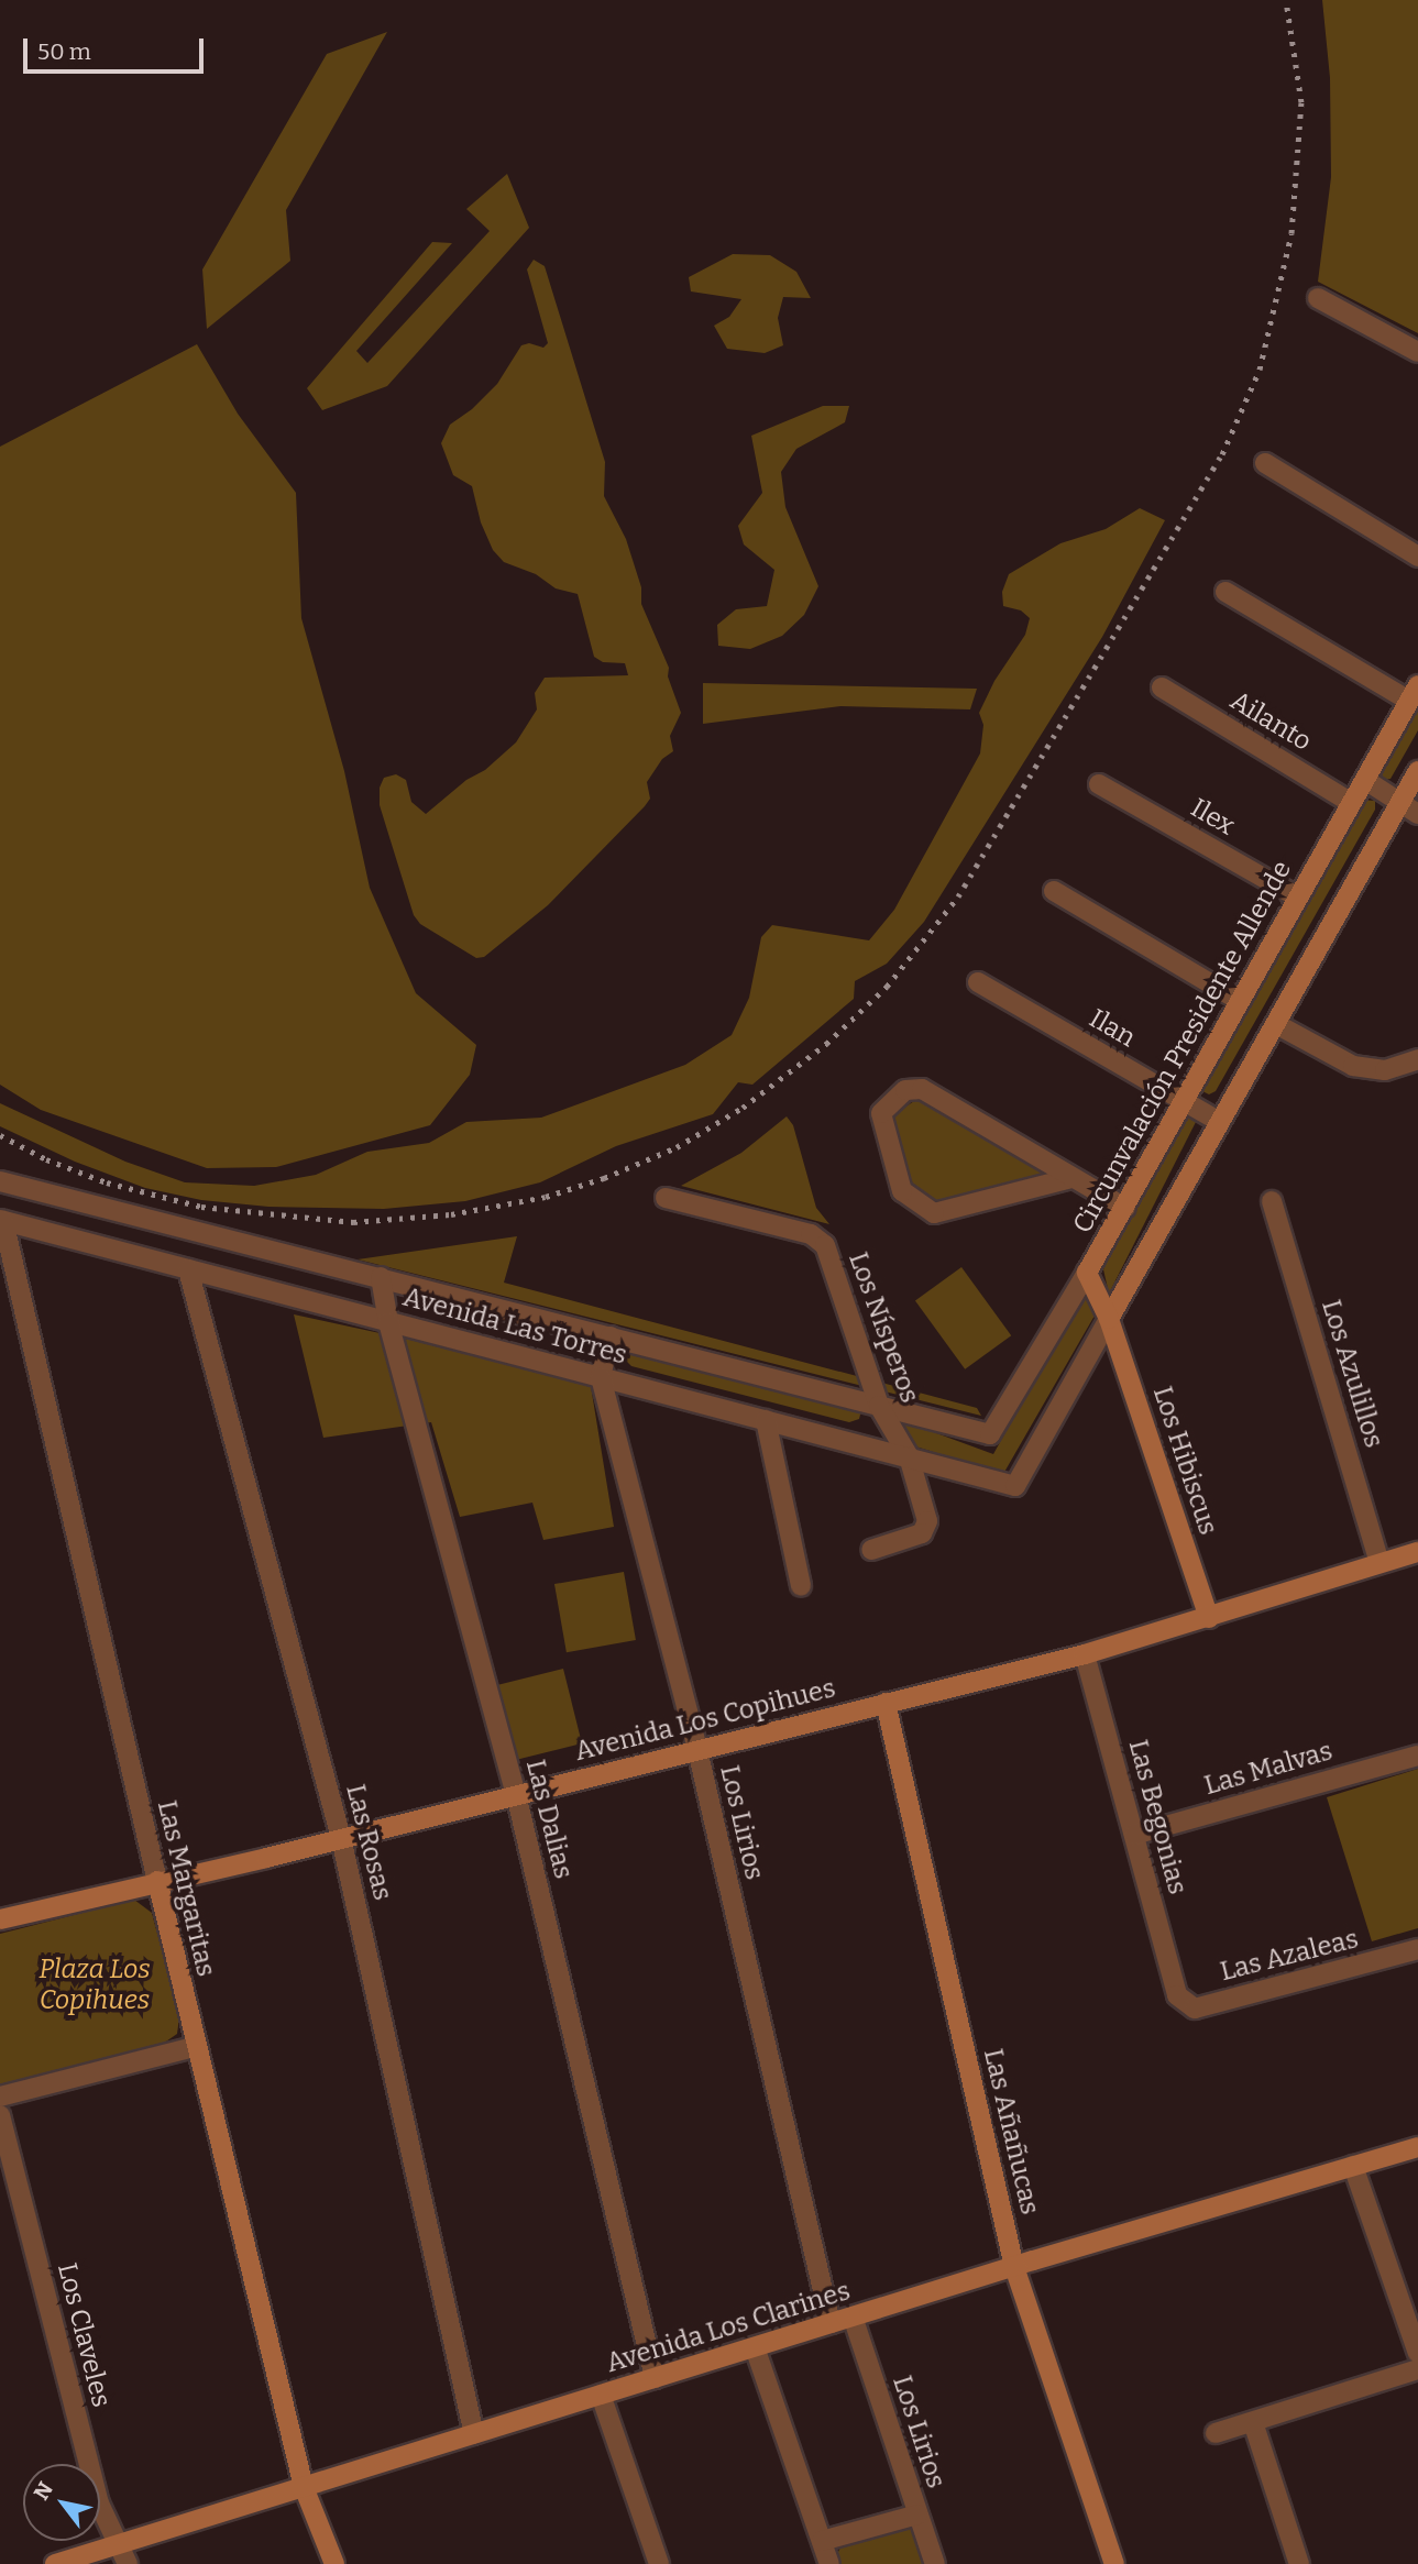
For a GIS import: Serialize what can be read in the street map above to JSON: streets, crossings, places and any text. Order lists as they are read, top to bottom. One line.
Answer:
{"streets":{"main road":["Circunvalación Presidente Allende","Los Hibiscus","Avenida Los Copihues","Las Margaritas","Las Añañucas","Avenida Los Clarines"],"street":["Ailanto","Ilex","Ilan","Avenida Las Torres","Los Nísperos","Los Azulillos","Las Malvas","Las Begonias","Las Dalias","Los Lirios","Las Rosas","Las Azaleas","Los Claveles"]},"crossings":[["Ailanto","Circunvalación Presidente Allende"],["Ilex","Circunvalación Presidente Allende"],["Ilan","Circunvalación Presidente Allende"],["Circunvalación Presidente Allende","Avenida Las Torres"],["Circunvalación Presidente Allende","Los Hibiscus"],["Avenida Las Torres","Los Nísperos"],["Avenida Las Torres","Los Hibiscus"],["Avenida Las Torres","Las Dalias"],["Avenida Las Torres","Los Lirios"],["Avenida Las Torres","Las Rosas"],["Avenida Las Torres","Las Margaritas"],["Los Azulillos","Avenida Los Copihues"],["Los Hibiscus","Avenida Los Copihues"],["Avenida Los Copihues","Las Begonias"],["Avenida Los Copihues","Las Dalias"],["Avenida Los Copihues","Los Lirios"],["Avenida Los Copihues","Las Rosas"],["Avenida Los Copihues","Las Margaritas"],["Avenida Los Copihues","Las Añañucas"],["Las Malvas","Las Begonias"],["Las Begonias","Las Azaleas"],["Las Dalias","Avenida Los Clarines"],["Los Lirios","Avenida Los Clarines"],["Las Rosas","Avenida Los Clarines"],["Las Margaritas","Avenida Los Clarines"],["Las Añañucas","Avenida Los Clarines"],["Avenida Los Clarines","Los Claveles"]],"parks":["Plaza Los Copihues"],"scale_bar":"50 m","north":"top left"}
